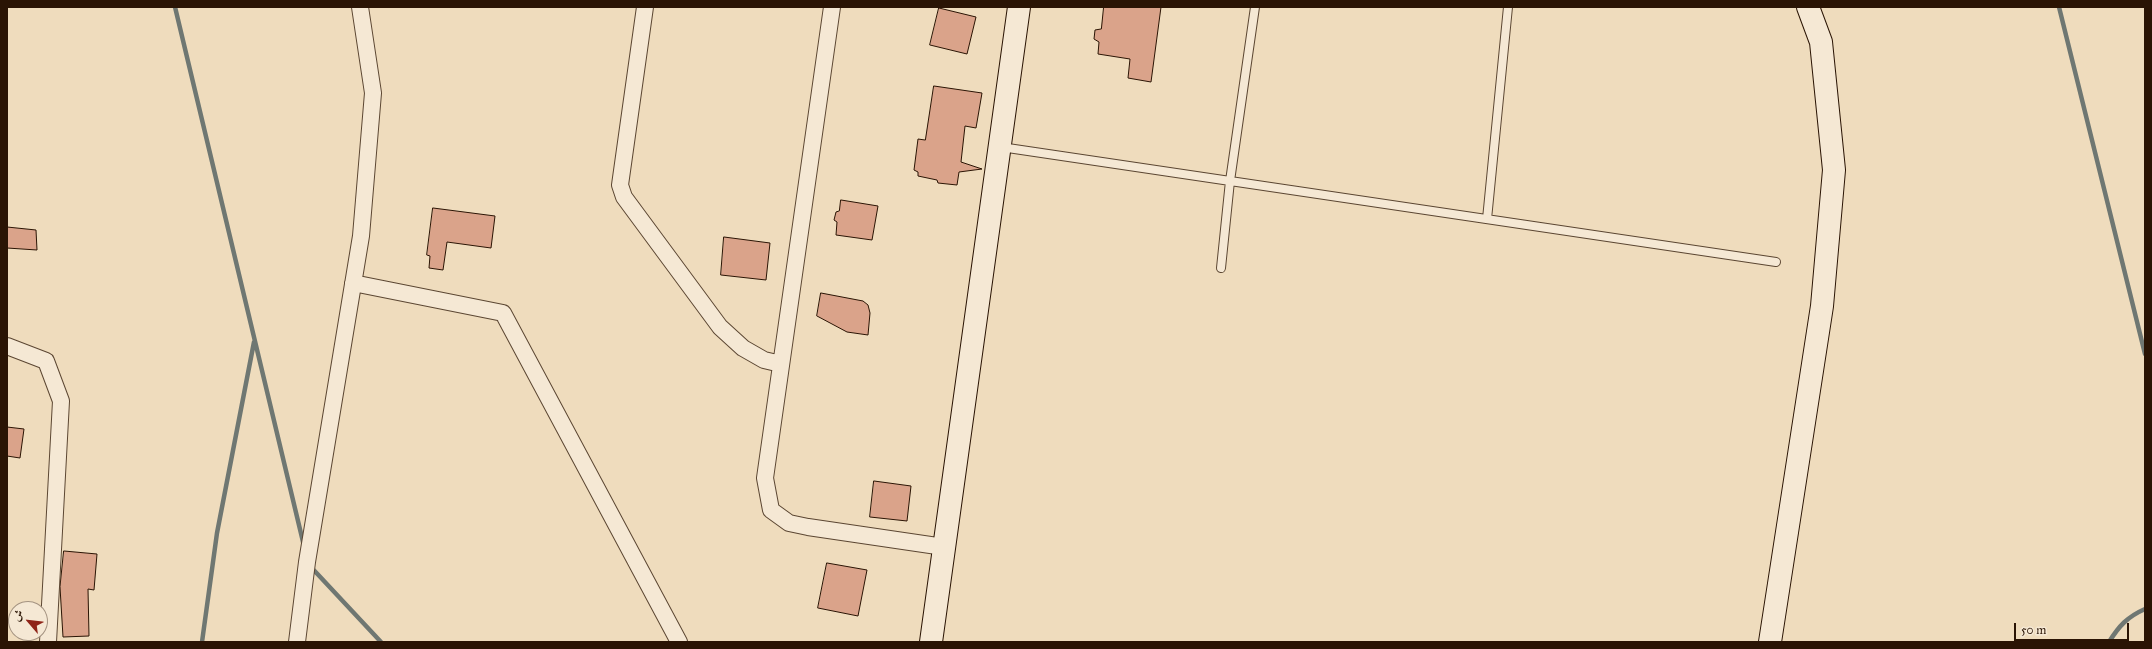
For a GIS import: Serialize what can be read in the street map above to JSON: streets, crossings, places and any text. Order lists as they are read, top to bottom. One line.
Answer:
{"scale_bar":"50 m","north":"top left"}
